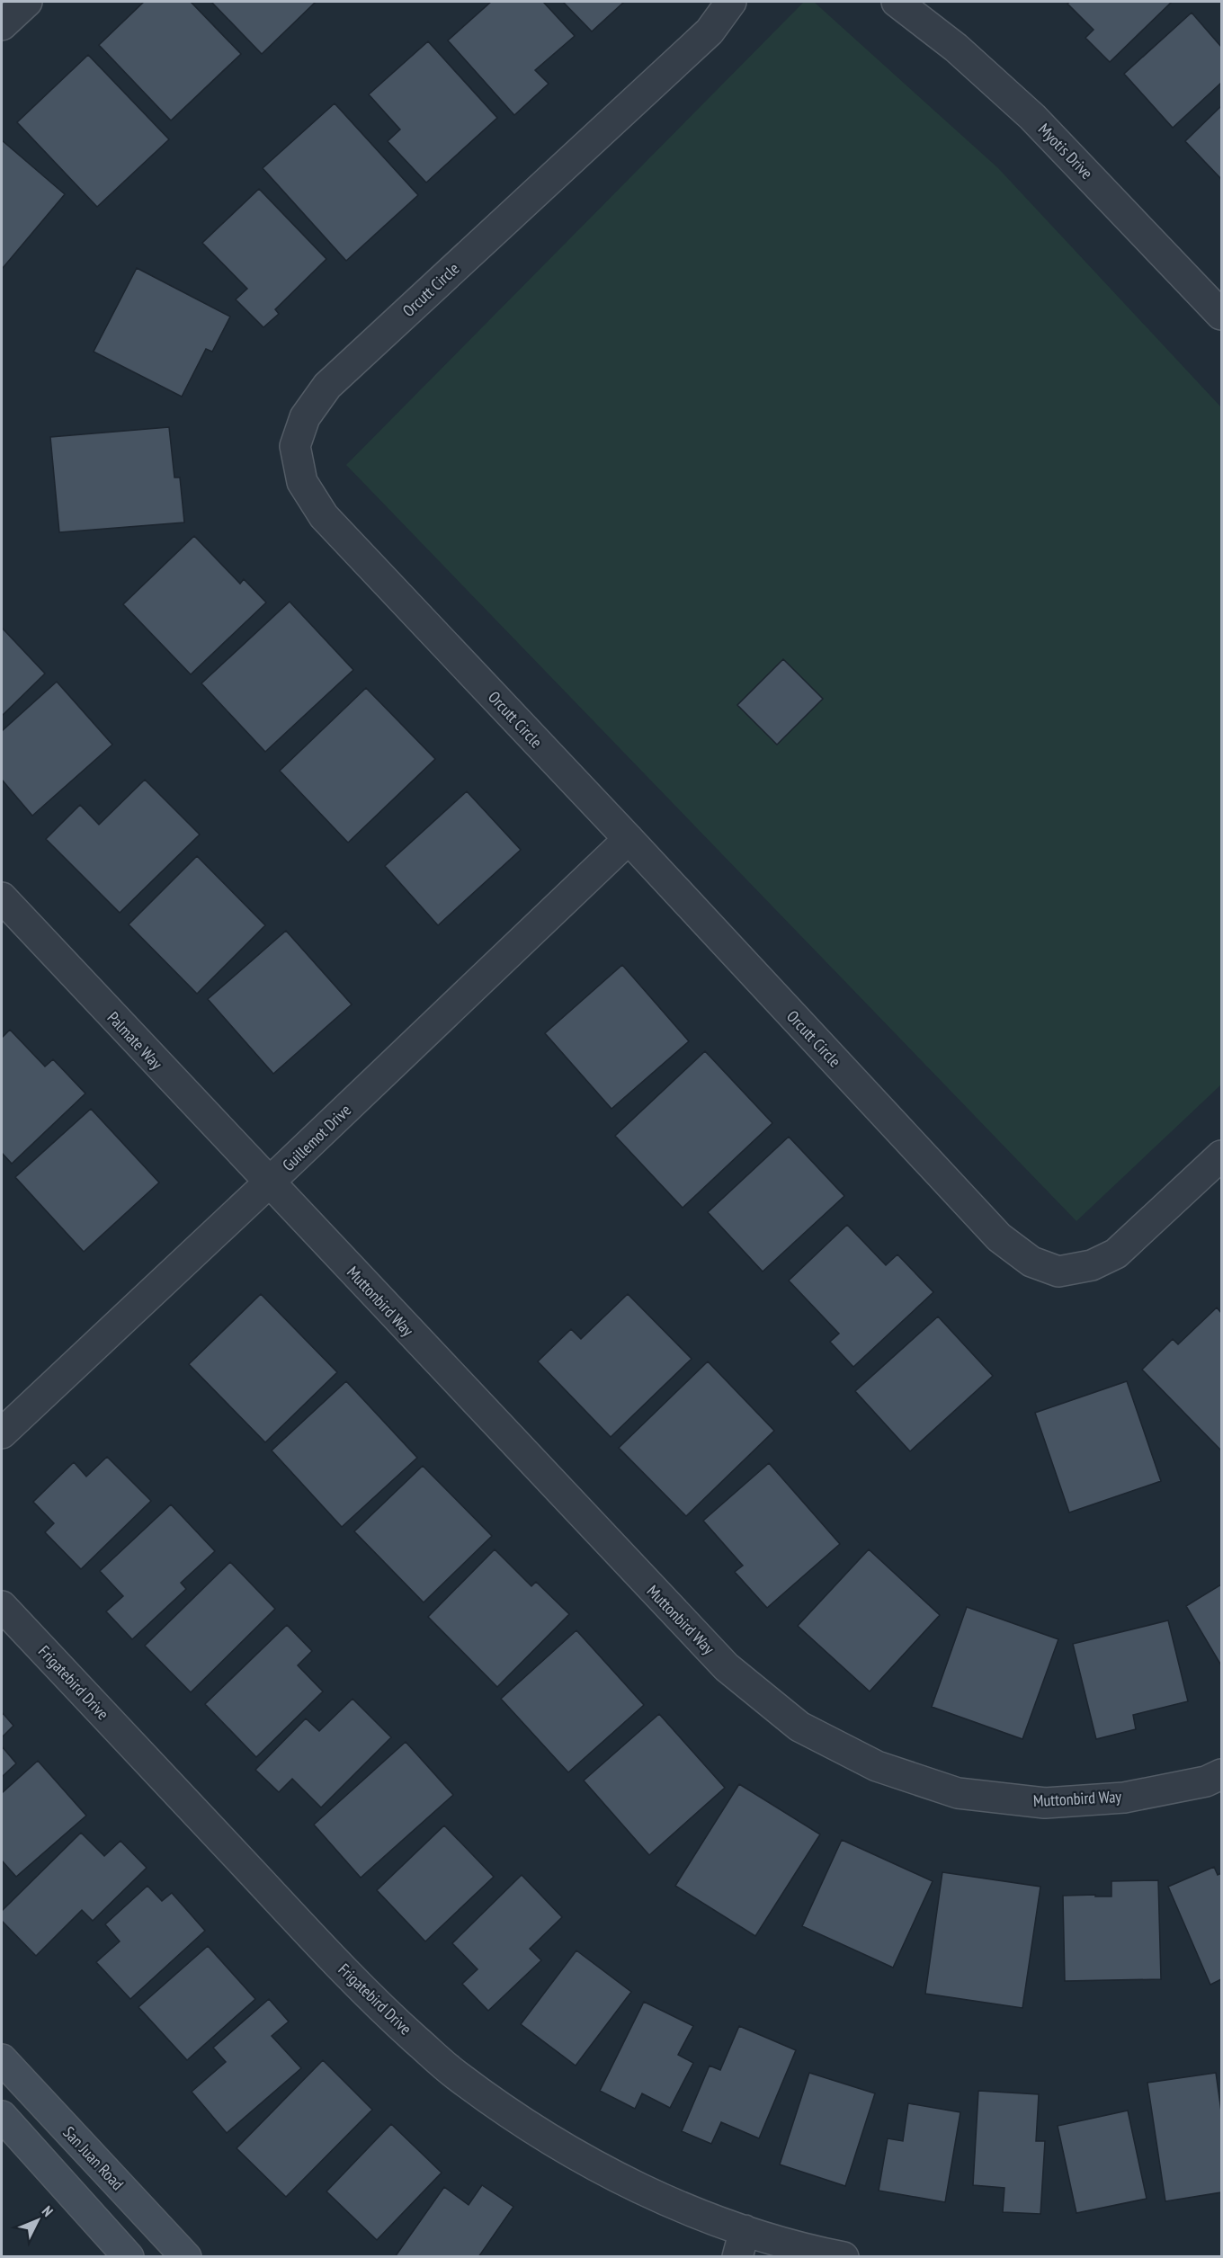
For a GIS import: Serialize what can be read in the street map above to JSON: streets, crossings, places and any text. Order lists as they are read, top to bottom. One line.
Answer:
{"streets":{"main road":["San Juan Road"],"street":["Myotis Drive","Orcutt Circle","Palmate Way","Guillemot Drive","Muttonbird Way","Frigatebird Drive"]},"crossings":[["Orcutt Circle","Guillemot Drive"],["Palmate Way","Guillemot Drive"],["Palmate Way","Muttonbird Way"],["Guillemot Drive","Muttonbird Way"]],"north":"top right"}
